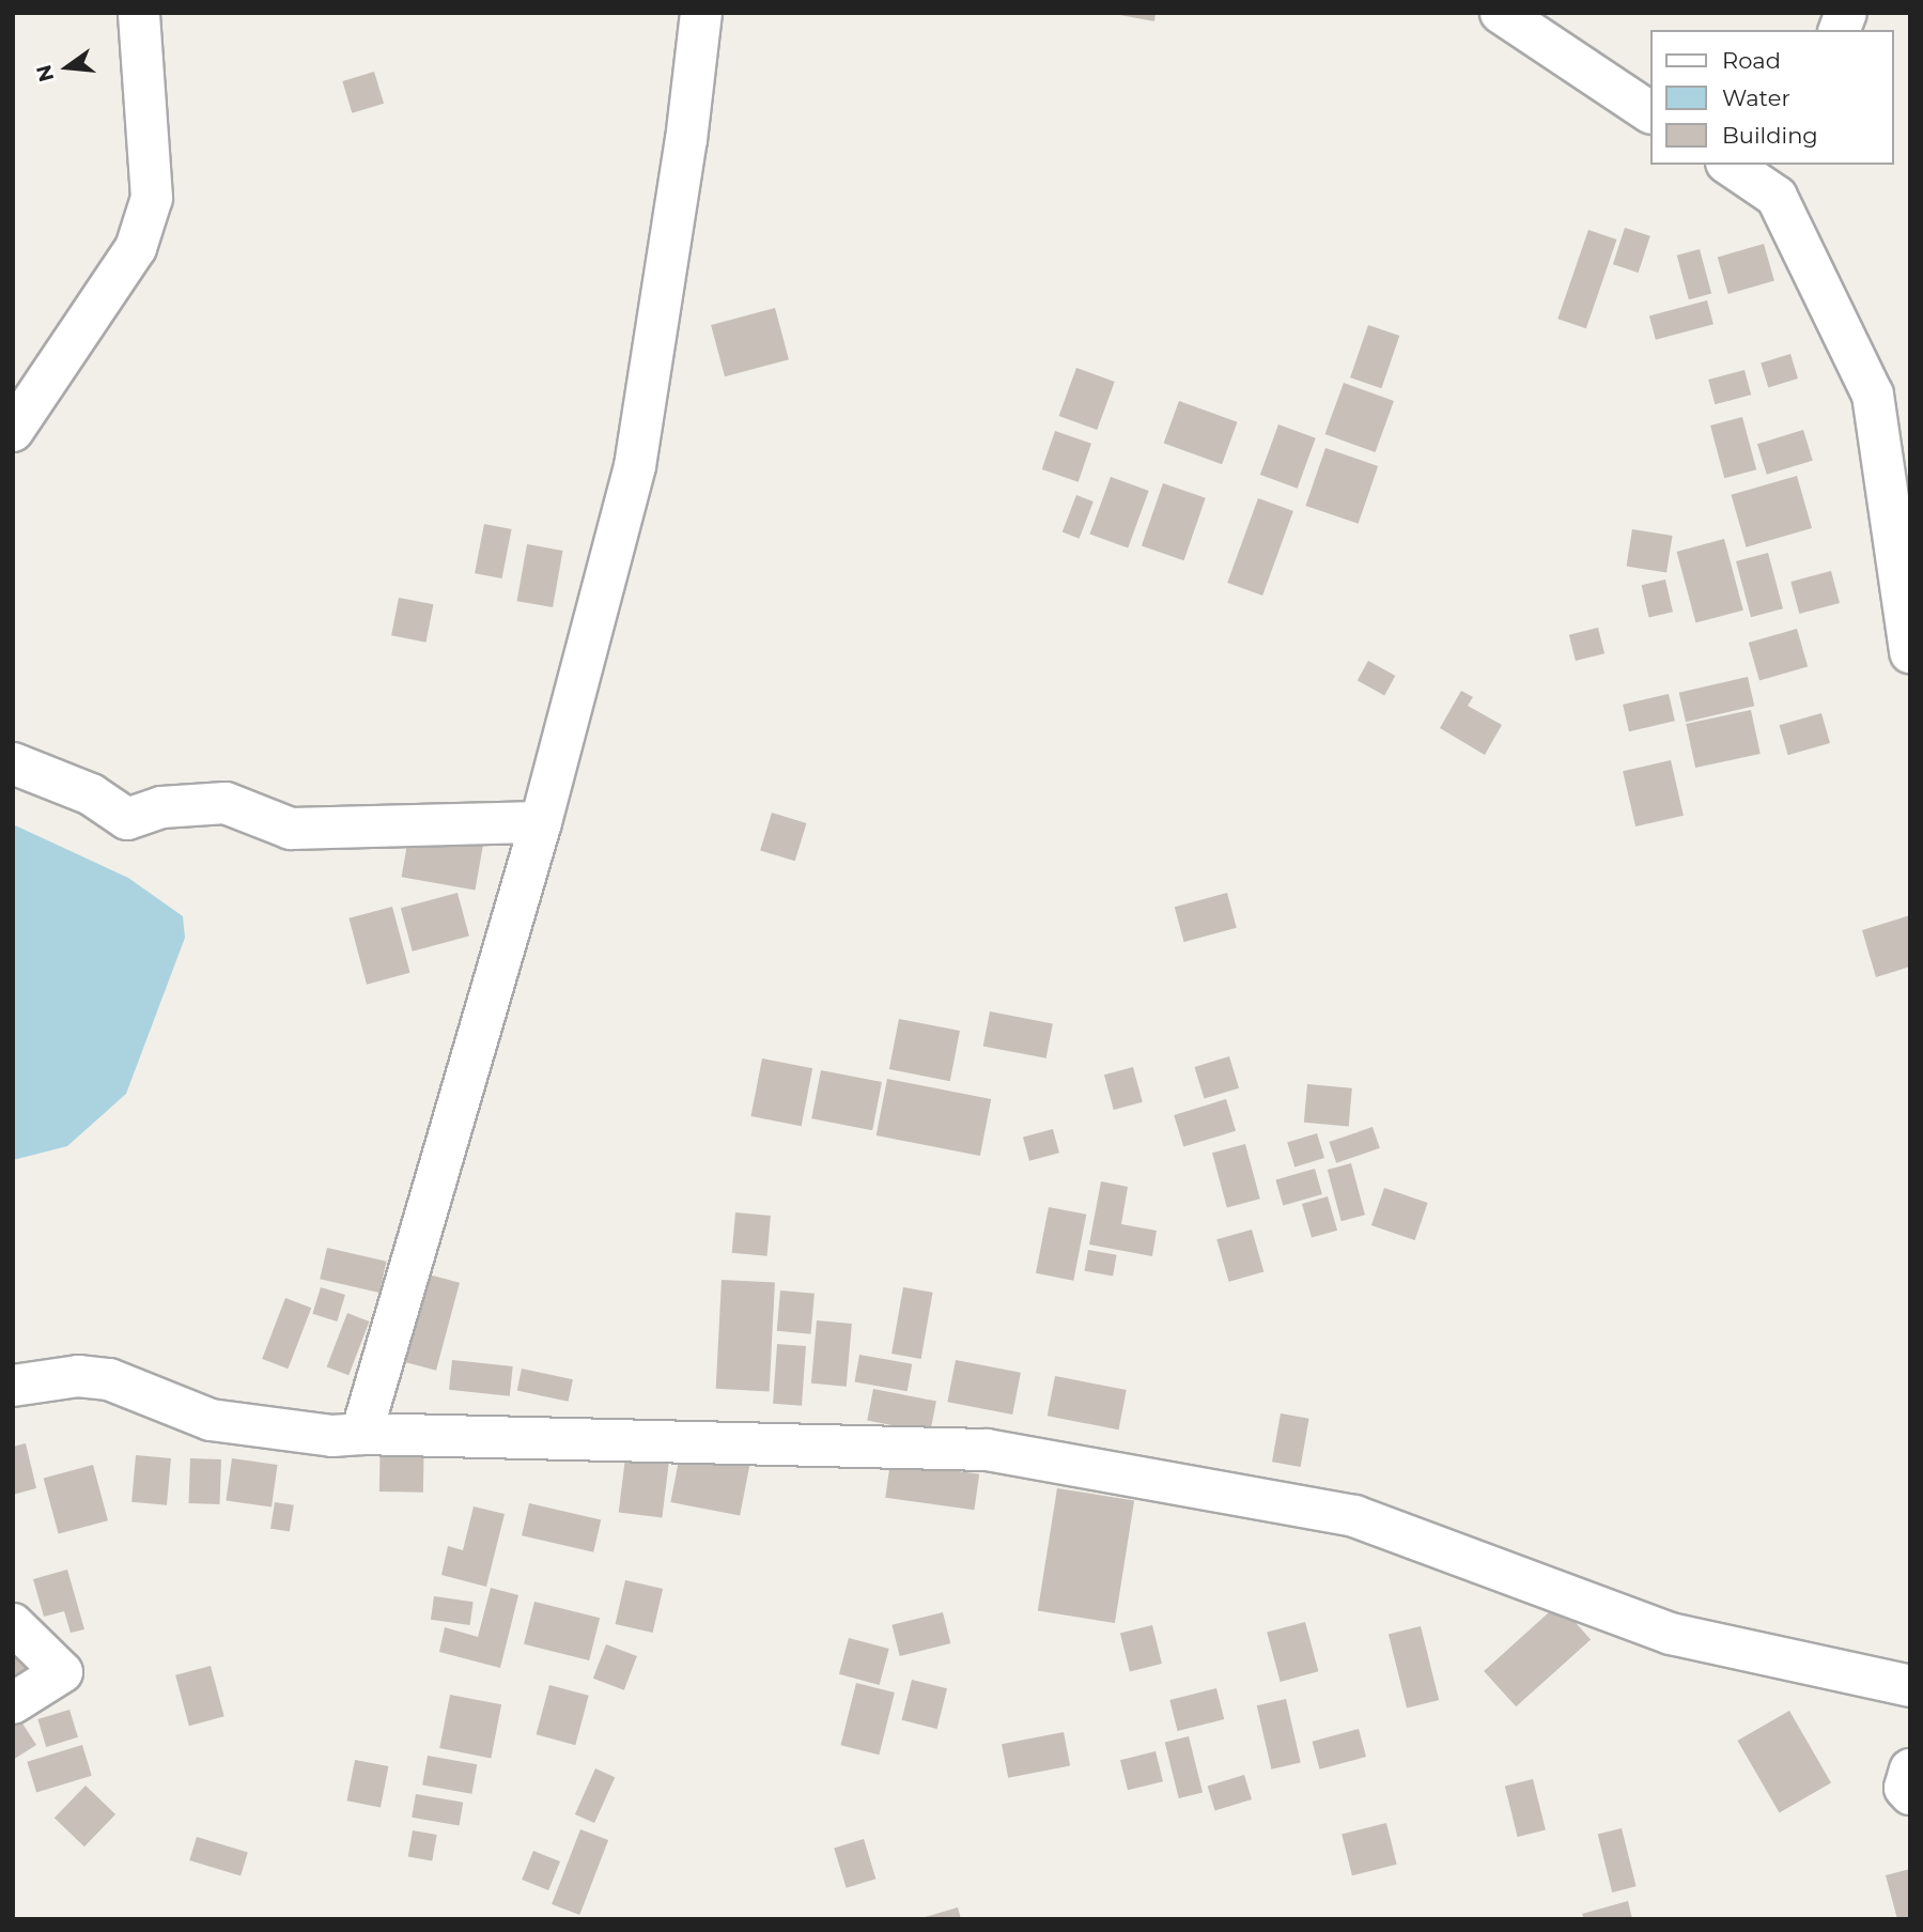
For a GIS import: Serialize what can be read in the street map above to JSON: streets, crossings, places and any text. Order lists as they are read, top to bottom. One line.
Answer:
{"legend":["Road","Water","Building"],"north":"left"}
